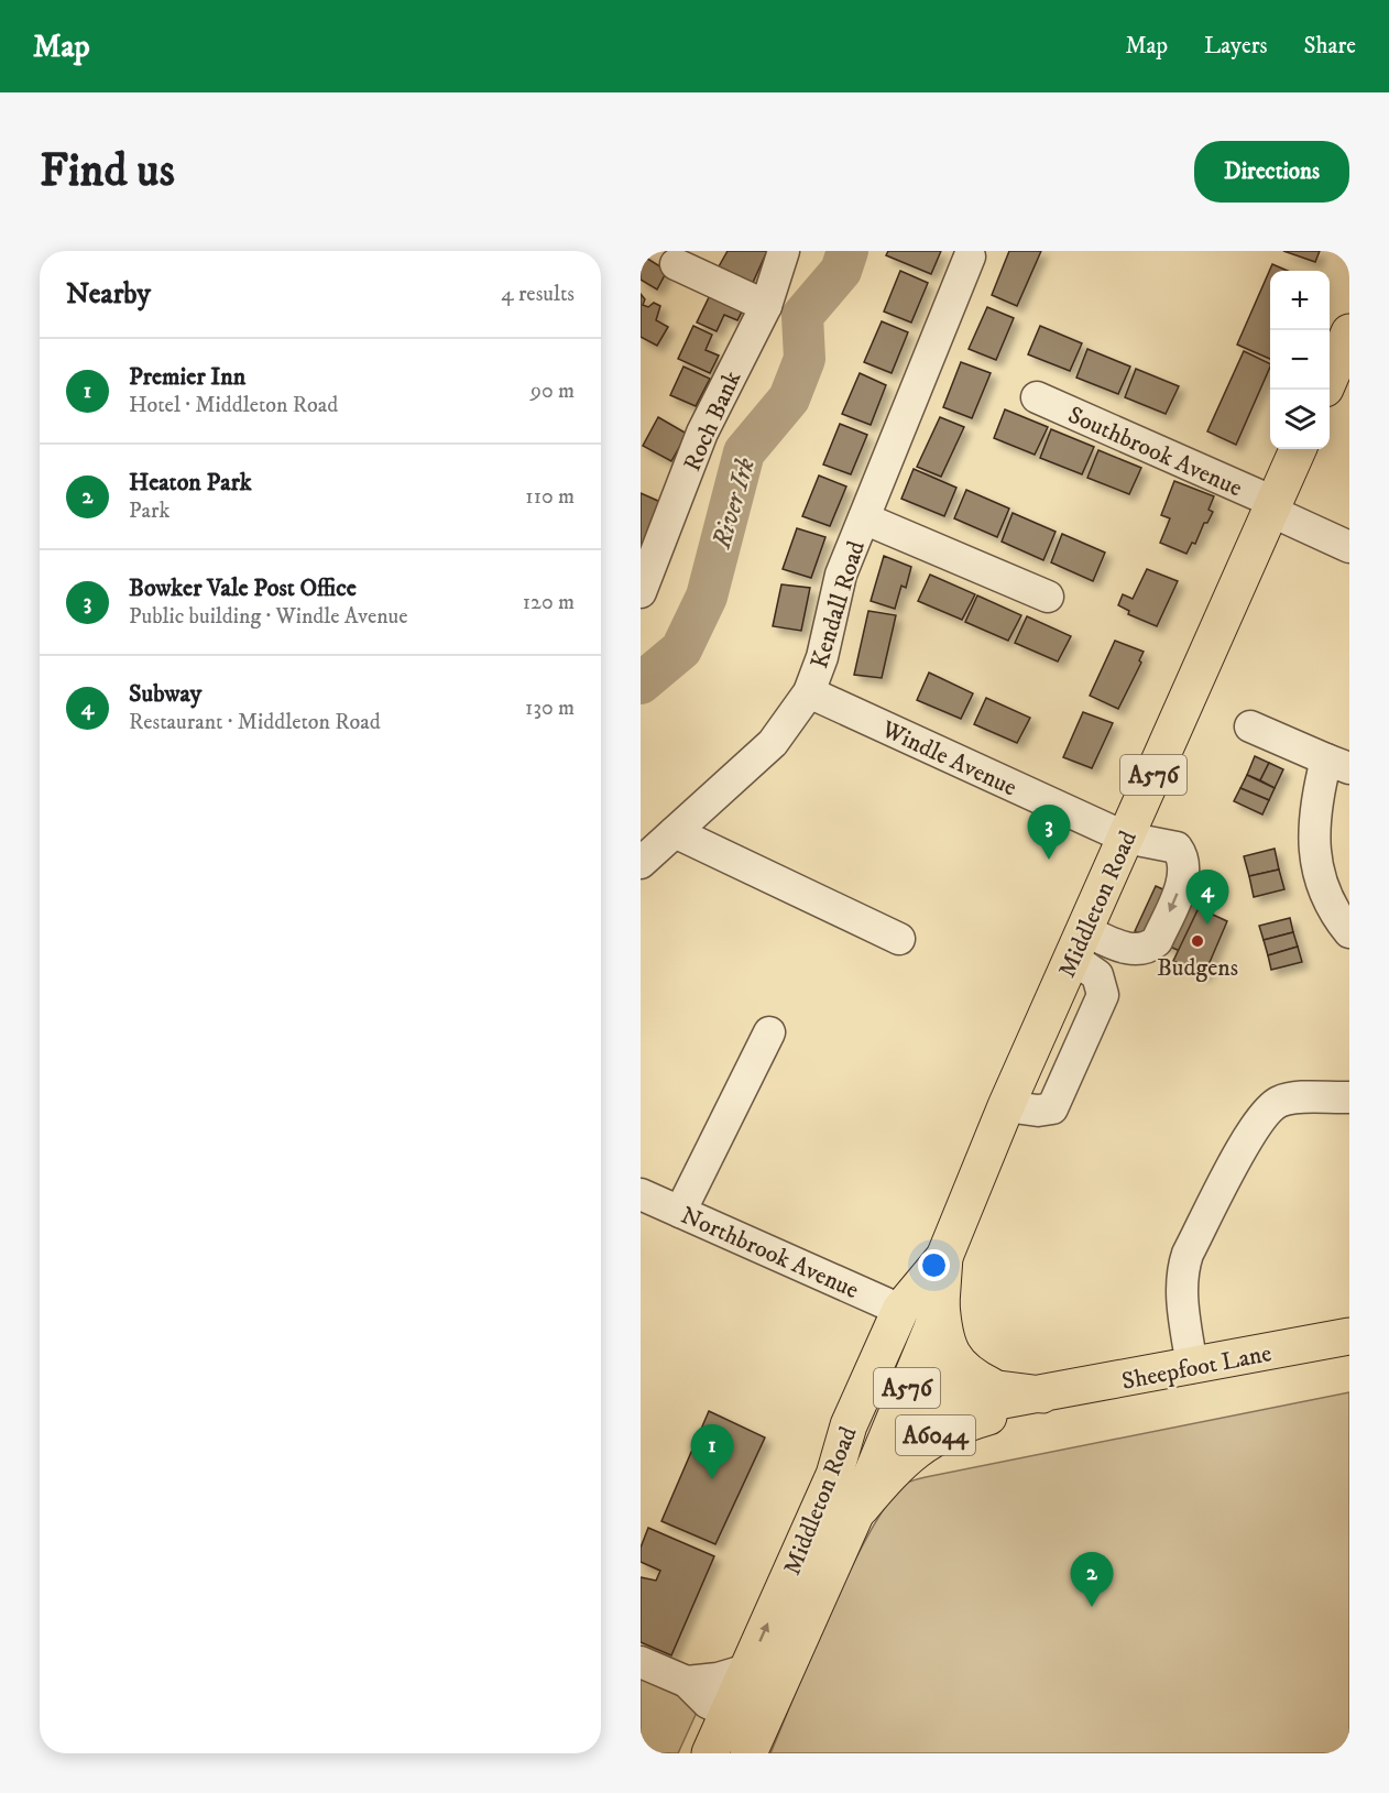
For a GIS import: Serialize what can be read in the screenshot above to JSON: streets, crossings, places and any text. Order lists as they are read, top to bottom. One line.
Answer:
{"streets":{"main road":["A576","Middleton Road","Sheepfoot Lane","A6044"],"street":["Roch Bank","Southbrook Avenue","Kendall Road","Windle Avenue","Northbrook Avenue"]},"crossings":[["Southbrook Avenue","Middleton Road"],["Kendall Road","Windle Avenue"],["Windle Avenue","Middleton Road"],["A576","Middleton Road"],["A576","Northbrook Avenue"],["A576","Sheepfoot Lane"],["Middleton Road","Northbrook Avenue"],["Middleton Road","Sheepfoot Lane"],["Middleton Road","A6044"],["Sheepfoot Lane","A6044"]],"water":["River Irk"],"places":["Budgens"],"page":{"header":"Map","nav":["Map","Layers","Share"],"buttons":"Directions","title":"Find us","heading":["Nearby","4 results"],"map_buttons":["+","−"],"list":[{"mark":"1","name":"Premier Inn","note":"Hotel · Middleton Road","value":"90 m"},{"mark":"2","name":"Heaton Park","note":"Park","value":"110 m"},{"mark":"3","name":"Bowker Vale Post Office","note":"Public building · Windle Avenue","value":"120 m"},{"mark":"4","name":"Subway","note":"Restaurant · Middleton Road","value":"130 m"}],"pins":["3","4","1","2"]}}
